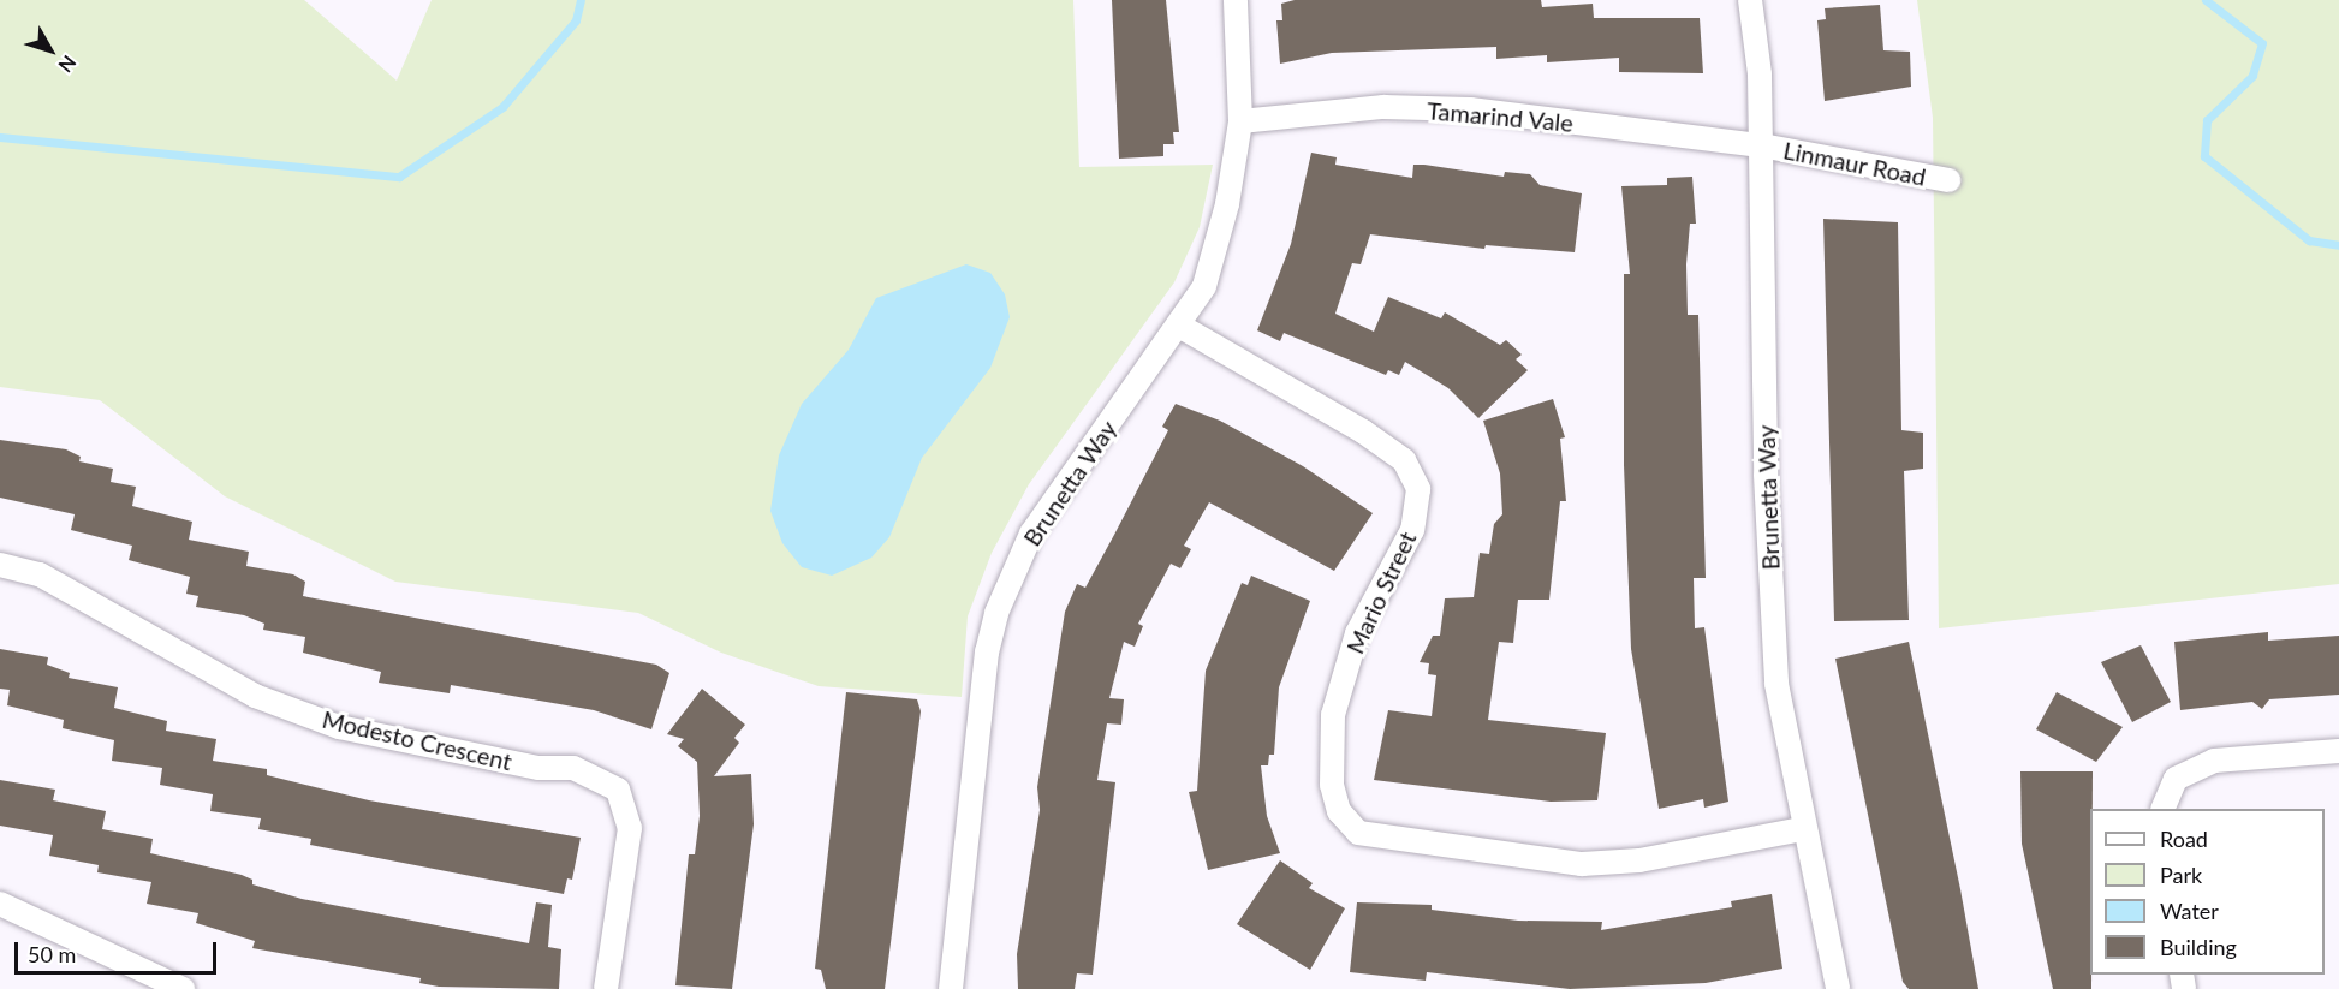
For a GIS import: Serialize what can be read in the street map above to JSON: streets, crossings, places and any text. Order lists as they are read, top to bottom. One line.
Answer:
{"streets":{"street":["Tamarind Vale","Linmaur Road","Brunetta Way","Mario Street","Modesto Crescent"]},"crossings":[["Tamarind Vale","Linmaur Road"],["Tamarind Vale","Brunetta Way"],["Linmaur Road","Brunetta Way"],["Brunetta Way","Mario Street"]],"legend":["Road","Park","Water","Building"],"scale_bar":"50 m","north":"bottom right"}
